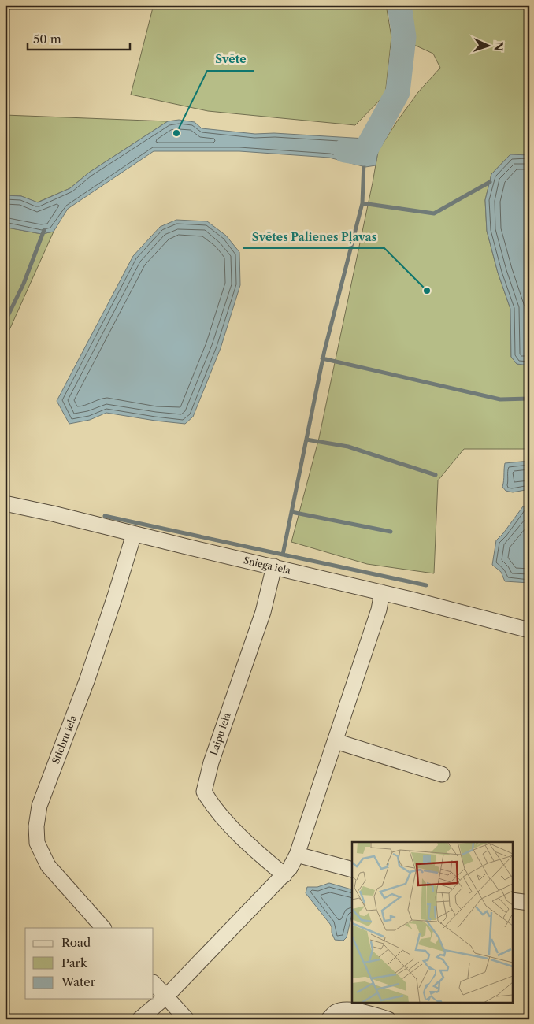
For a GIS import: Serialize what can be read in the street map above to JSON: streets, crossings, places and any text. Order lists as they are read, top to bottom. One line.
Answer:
{"streets":{"street":["Sniega iela","Laipu iela","Stiebru iela"]},"crossings":[["Sniega iela","Laipu iela"],["Sniega iela","Stiebru iela"]],"places":["Svēte","Svētes Palienes Pļavas"],"legend":["Road","Park","Water"],"scale_bar":"50 m","north":"right"}
